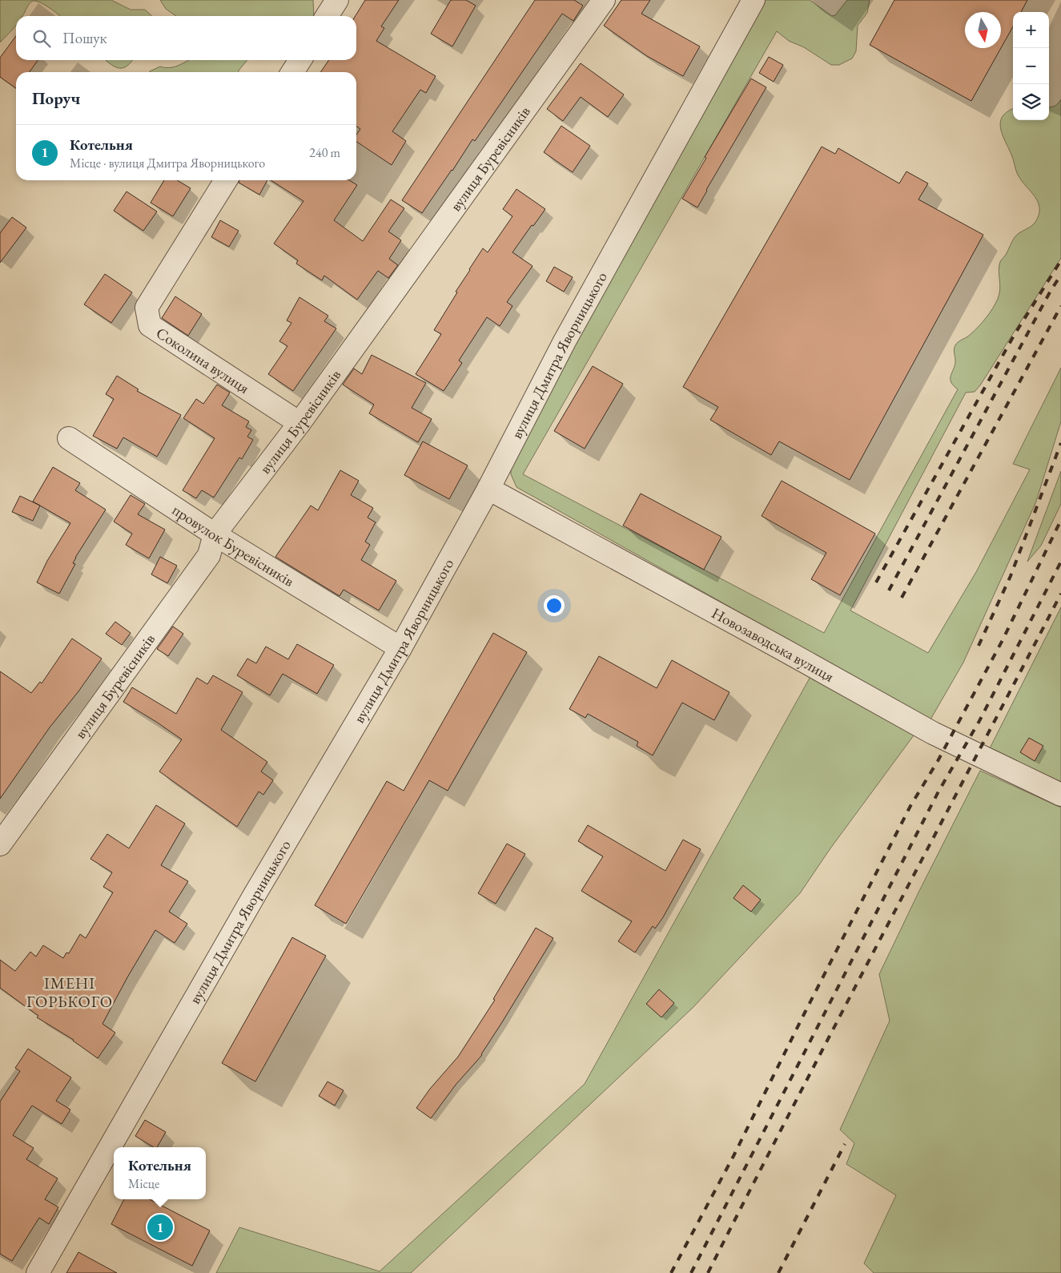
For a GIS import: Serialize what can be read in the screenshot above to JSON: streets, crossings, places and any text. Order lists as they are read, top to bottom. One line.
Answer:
{"streets":{"street":["вулиця Буревісників","вулиця Дмитра Яворницького","Соколина вулиця","провулок Буревісників","Новозаводська вулиця"]},"crossings":[["вулиця Буревісників","Соколина вулиця"],["вулиця Буревісників","провулок Буревісників"],["вулиця Дмитра Яворницького","провулок Буревісників"],["вулиця Дмитра Яворницького","Новозаводська вулиця"]],"districts":["ІМЕНІ ГОРЬКОГО"],"north":"bottom","page":{"map_buttons":["+","−"],"search":"Пошук","heading":"Поруч","list":[{"mark":"1","name":"Котельня","note":"Місце · вулиця Дмитра Яворницького","value":"240 m"}],"popup":["Котельня","Місце"],"pins":"1"}}
